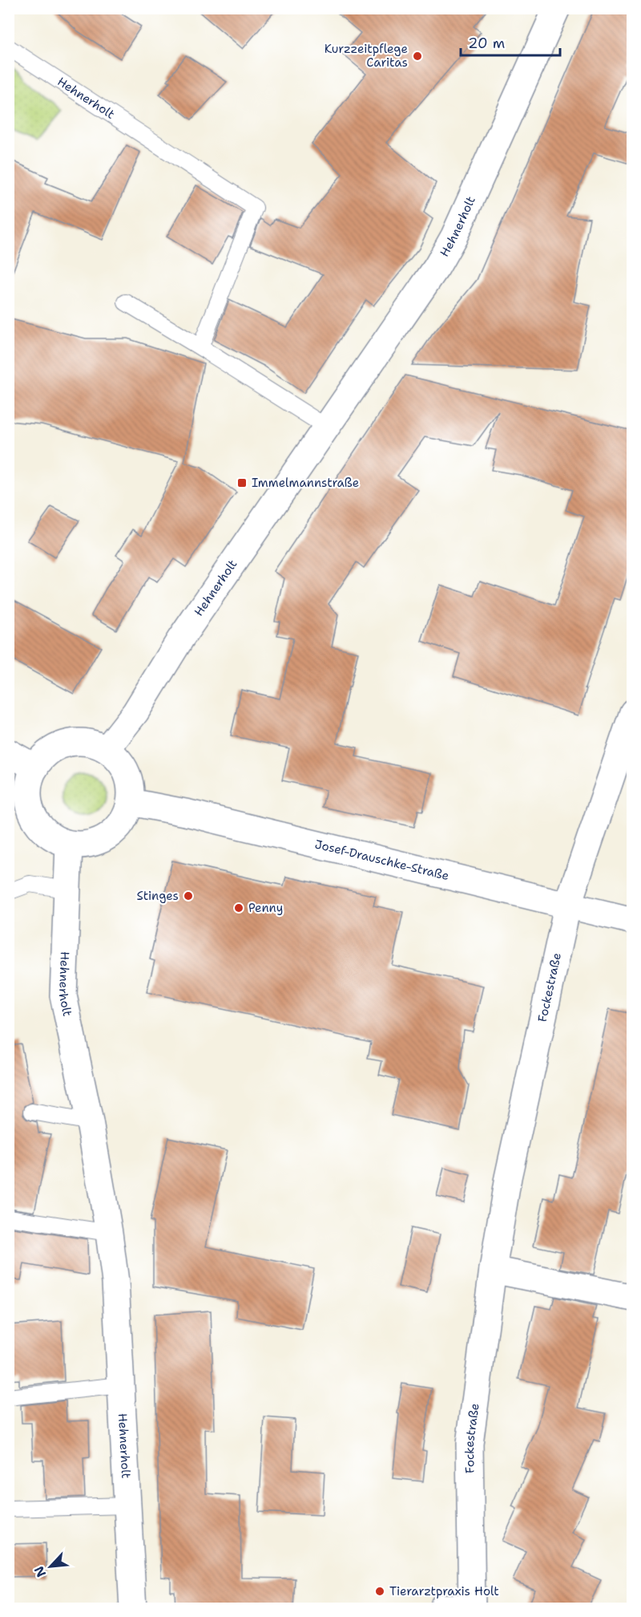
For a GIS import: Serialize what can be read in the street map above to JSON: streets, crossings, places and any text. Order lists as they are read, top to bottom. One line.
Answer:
{"streets":{"street":["Hehnerholt","Josef-Drauschke-Straße","Fockestraße"]},"crossings":[["Hehnerholt","Josef-Drauschke-Straße"],["Josef-Drauschke-Straße","Fockestraße"]],"places":{"other":["Kurzzeitpflege Caritas","Stinges","Penny","Tierarztpraxis Holt"],"transit":["Immelmannstraße"]},"scale_bar":"20 m","north":"bottom left"}
